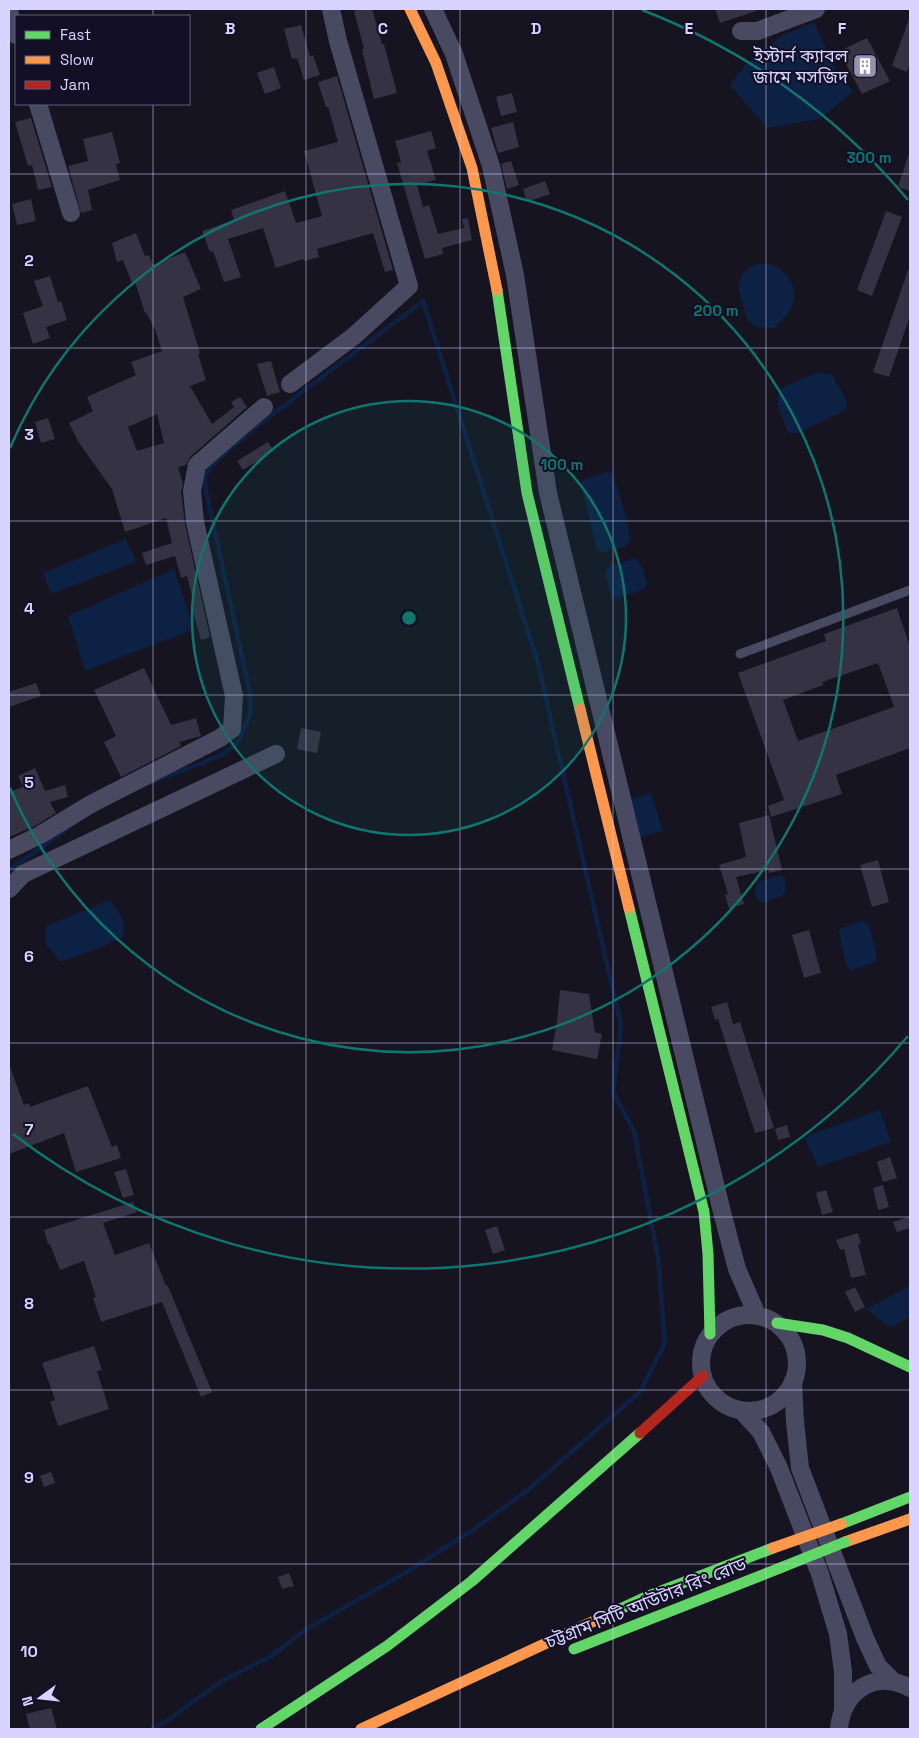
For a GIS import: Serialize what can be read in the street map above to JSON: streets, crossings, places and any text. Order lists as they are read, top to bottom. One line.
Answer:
{"streets":{"main road":["চট্টগ্রাম সিটি আউটার রিং রোড"]},"places":{"building":["ইস্টার্ন ক্যাবল জামে মসজিদ"]},"legend":["Fast","Slow","Jam"],"north":"left","grid":{"columns":["B","C","D","E","F"],"rows":["2","3","4","5","6","7","8","9","10"]},"rings":["300 m","200 m","100 m"]}
